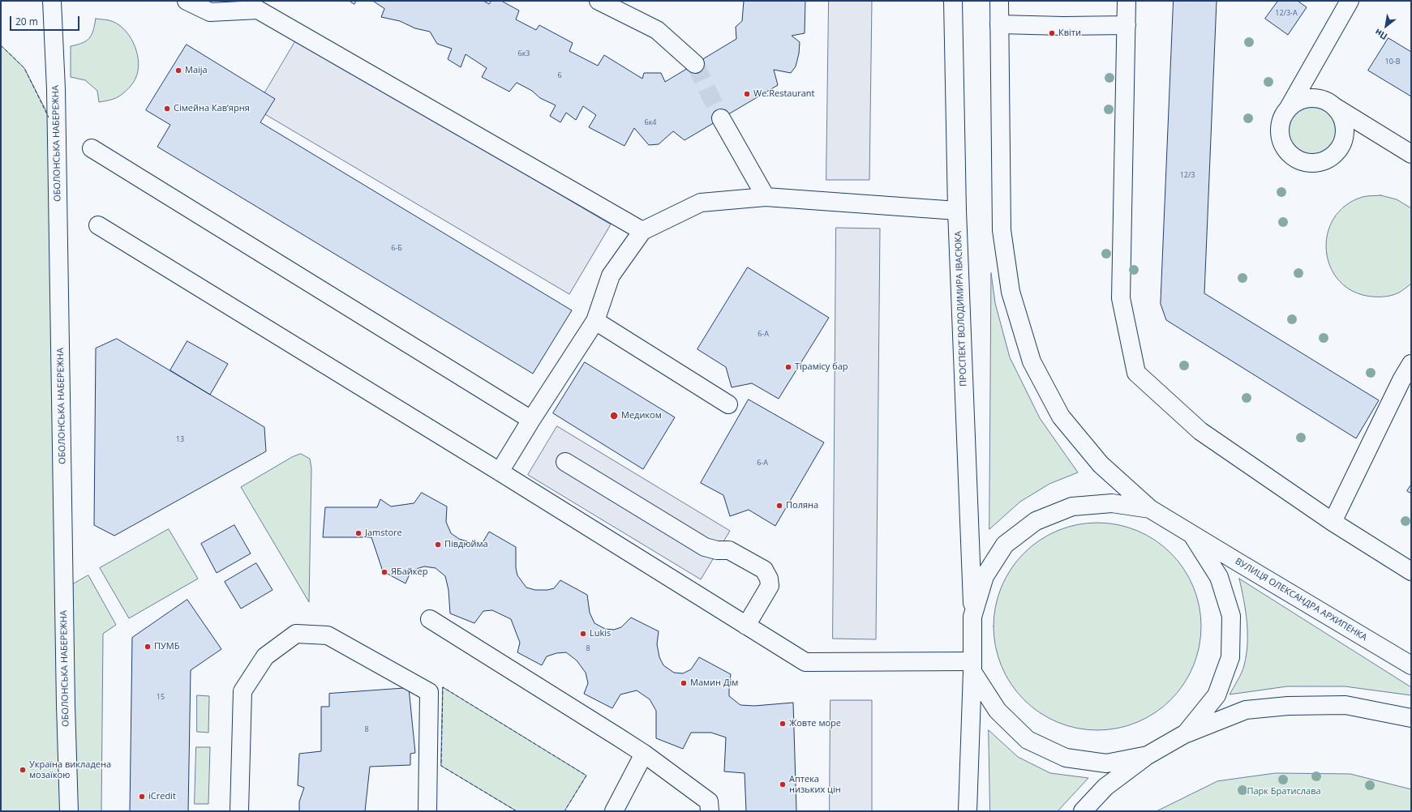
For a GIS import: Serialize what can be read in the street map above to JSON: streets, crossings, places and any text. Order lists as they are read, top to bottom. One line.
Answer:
{"streets":{"main road":["ОБОЛОНСЬКА НАБЕРЕЖНА","ПРОСПЕКТ ВОЛОДИМИРА ІВАСЮКА","ВУЛИЦЯ ОЛЕКСАНДРА АРХИПЕНКА"]},"parks":["Парк Братислава"],"places":["Квiти","Maija","We.Restaurant","Сімейна Кавʼярня","Тірамісу бар","Медиком","Поляна","Jamstore","Півдюйма","ЯБайкер","Lukis","ПУМБ","Мамин Дім","Жовте море","Україна викладена мозаїкою","Аптека низьких цін","iCredit"],"house_numbers":["12/3-А","6к3","10-В","6","6к4","12/3","6-Б","6-А","13","6-А","8","15","8"],"scale_bar":"20 m","north":"bottom left"}
